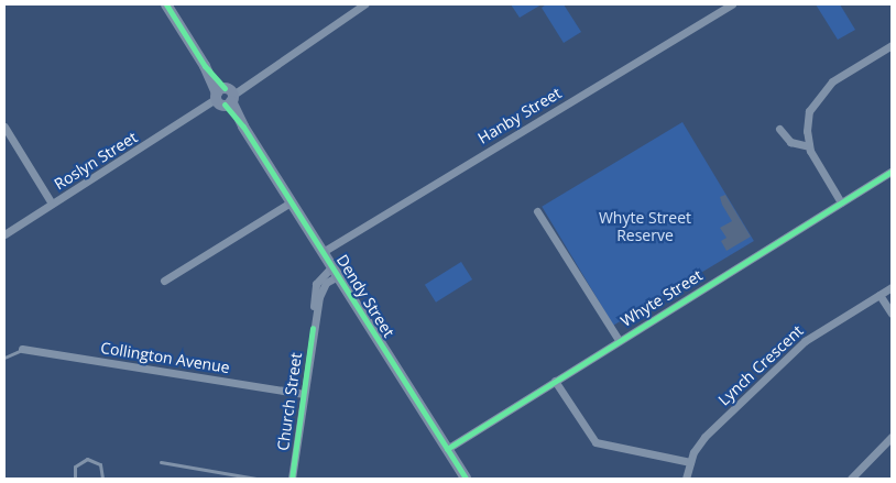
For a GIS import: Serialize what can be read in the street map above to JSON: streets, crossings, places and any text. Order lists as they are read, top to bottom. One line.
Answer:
{"streets":{"street":["Hanby Street","Roslyn Street","Dendy Street","Whyte Street","Collington Avenue","Lynch Crescent","Church Street"]},"crossings":[["Hanby Street","Dendy Street"],["Roslyn Street","Dendy Street"],["Dendy Street","Whyte Street"],["Dendy Street","Church Street"],["Collington Avenue","Church Street"]],"parks":["Whyte Street Reserve"]}
